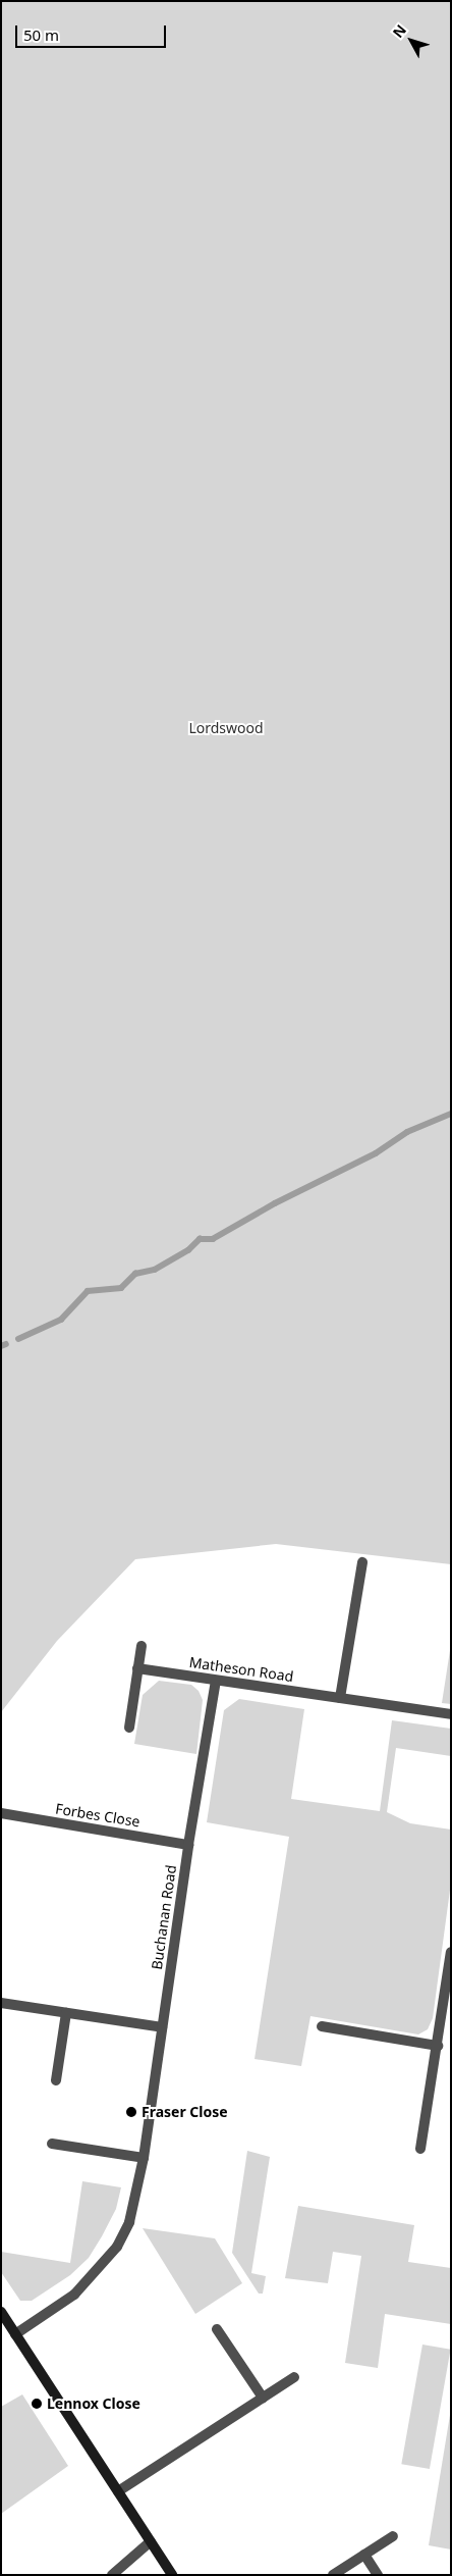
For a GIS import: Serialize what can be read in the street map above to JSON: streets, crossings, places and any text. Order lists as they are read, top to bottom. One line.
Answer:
{"streets":{"street":["Matheson Road","Forbes Close","Buchanan Road"]},"crossings":[["Matheson Road","Buchanan Road"],["Forbes Close","Buchanan Road"]],"parks":["Lordswood"],"places":["Fraser Close","Lennox Close"],"scale_bar":"50 m","north":"top left"}
